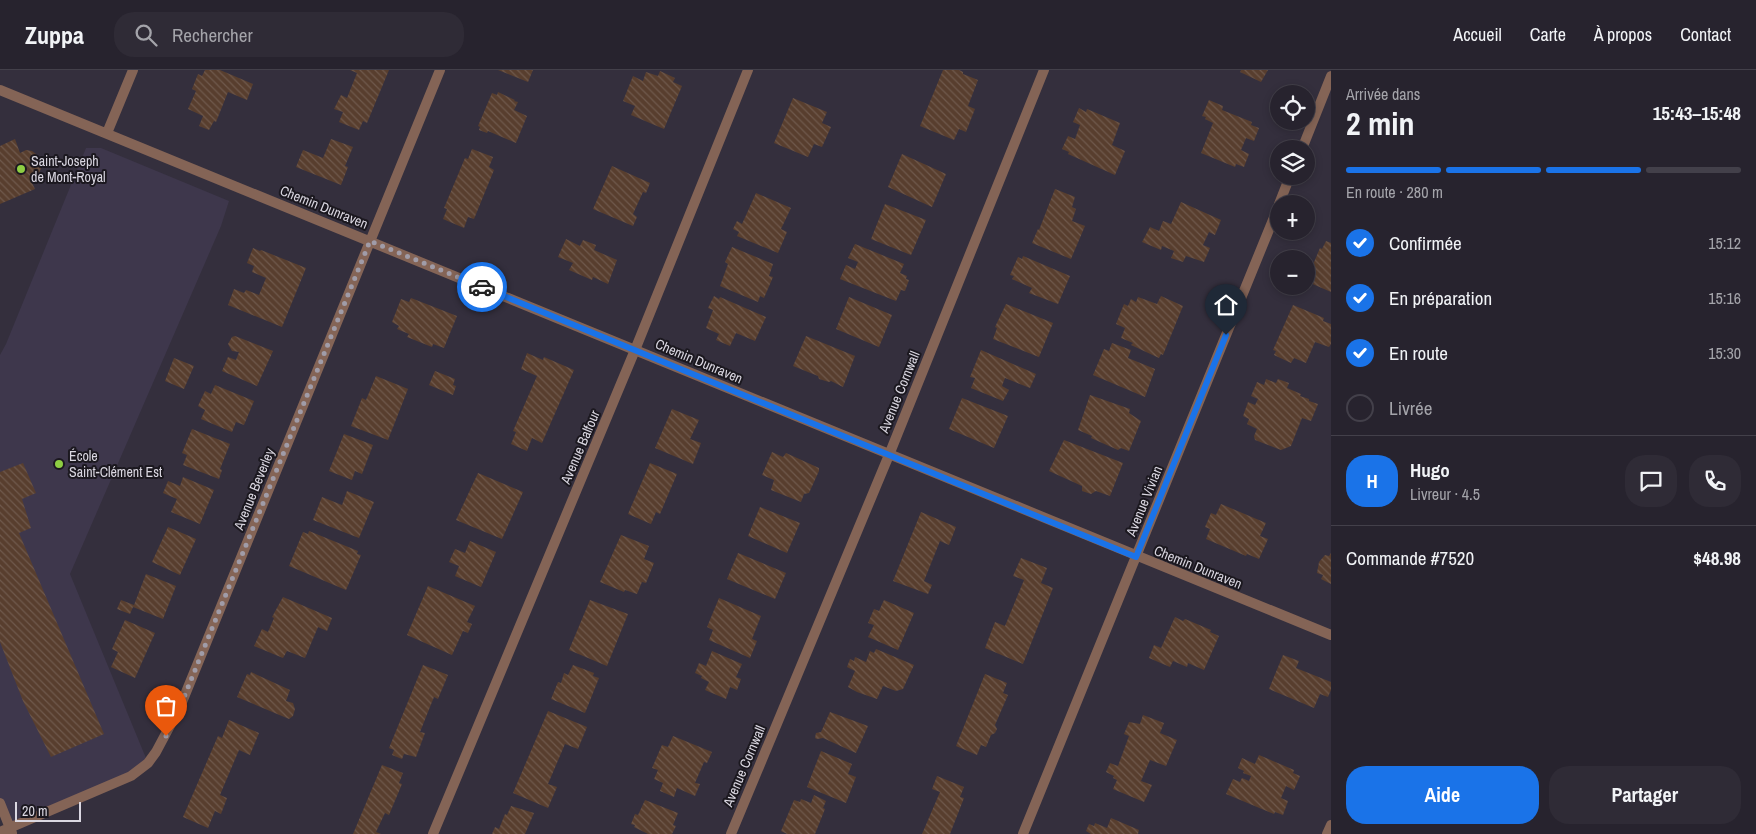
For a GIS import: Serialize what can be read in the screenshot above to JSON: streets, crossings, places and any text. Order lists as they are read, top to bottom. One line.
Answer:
{"streets":{"street":["Chemin Dunraven","Avenue Cornwall","Avenue Balfour","Avenue Beverley","Avenue Vivian"]},"crossings":[["Chemin Dunraven","Avenue Cornwall"],["Chemin Dunraven","Avenue Balfour"],["Chemin Dunraven","Avenue Beverley"],["Chemin Dunraven","Avenue Vivian"]],"places":["Saint-Joseph de Mont-Royal","École Saint-Clément Est"],"scale_bar":"20 m","page":{"header":"Zuppa","search":"Rechercher","nav":["Accueil","Carte","À propos","Contact"],"heading":["2 min","Arrivée dans","15:43–15:48"],"panel":["Hugo","Livreur · 4.5","Commande #7520","$48.98"],"map_buttons":["+","−"],"bar":"En route · 280 m","list":[["Confirmée","15:12"],["En préparation","15:16"],["En route","15:30"],"Livrée"],"round":"H","buttons":["Aide","Partager"],"scale":"20 m"}}
